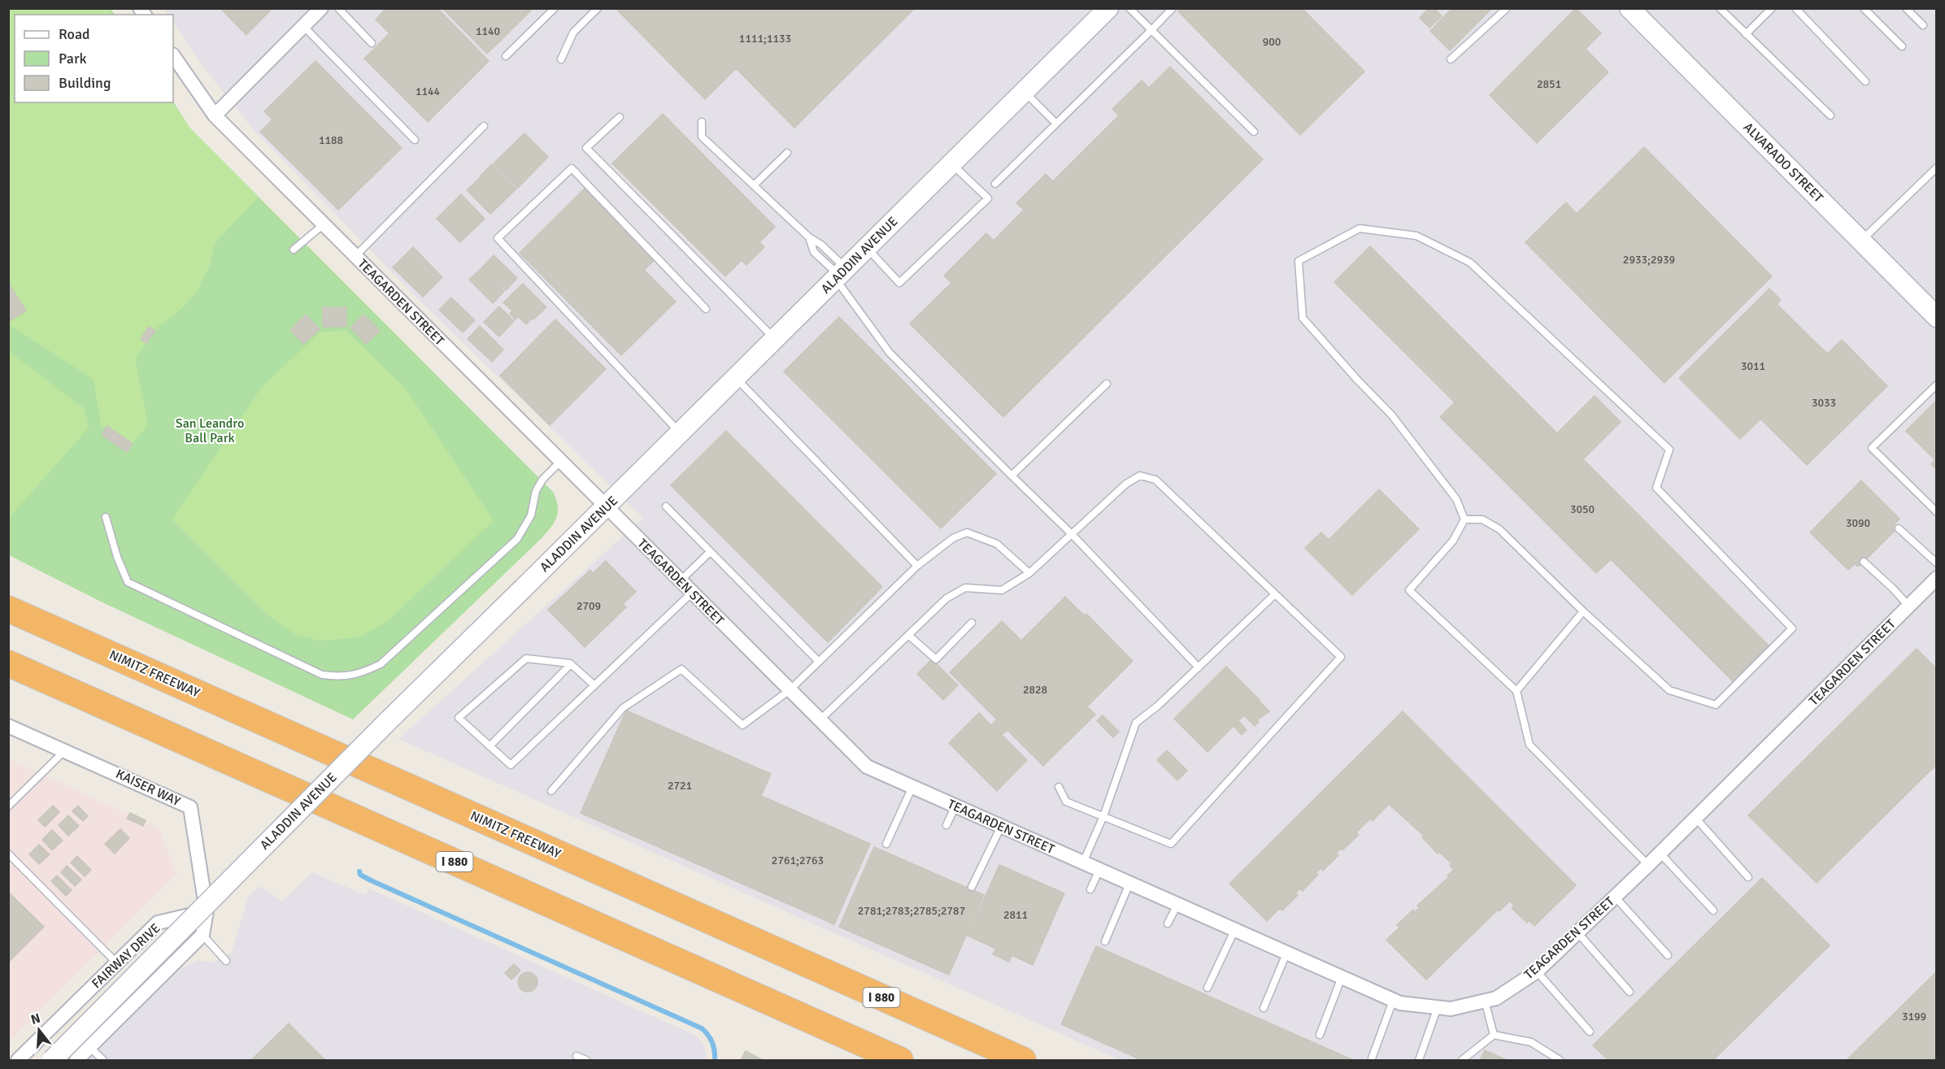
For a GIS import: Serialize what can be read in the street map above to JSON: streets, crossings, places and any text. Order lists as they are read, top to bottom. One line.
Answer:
{"streets":{"highway":["NIMITZ FREEWAY","I 880"],"street":["ALVARADO STREET","ALADDIN AVENUE","TEAGARDEN STREET","KAISER WAY","FAIRWAY DRIVE"]},"crossings":[["ALADDIN AVENUE","TEAGARDEN STREET"],["KAISER WAY","FAIRWAY DRIVE"]],"parks":["San Leandro Ball Park"],"house_numbers":["1140","1111;1133","900","2851","1144","1188","2933;2939","3011","3033","3050","3090","2709","2828","2721","2761;2763","2781;2783;2785;2787","2811","3199"],"legend":["Road","Park","Building"],"north":"top"}
